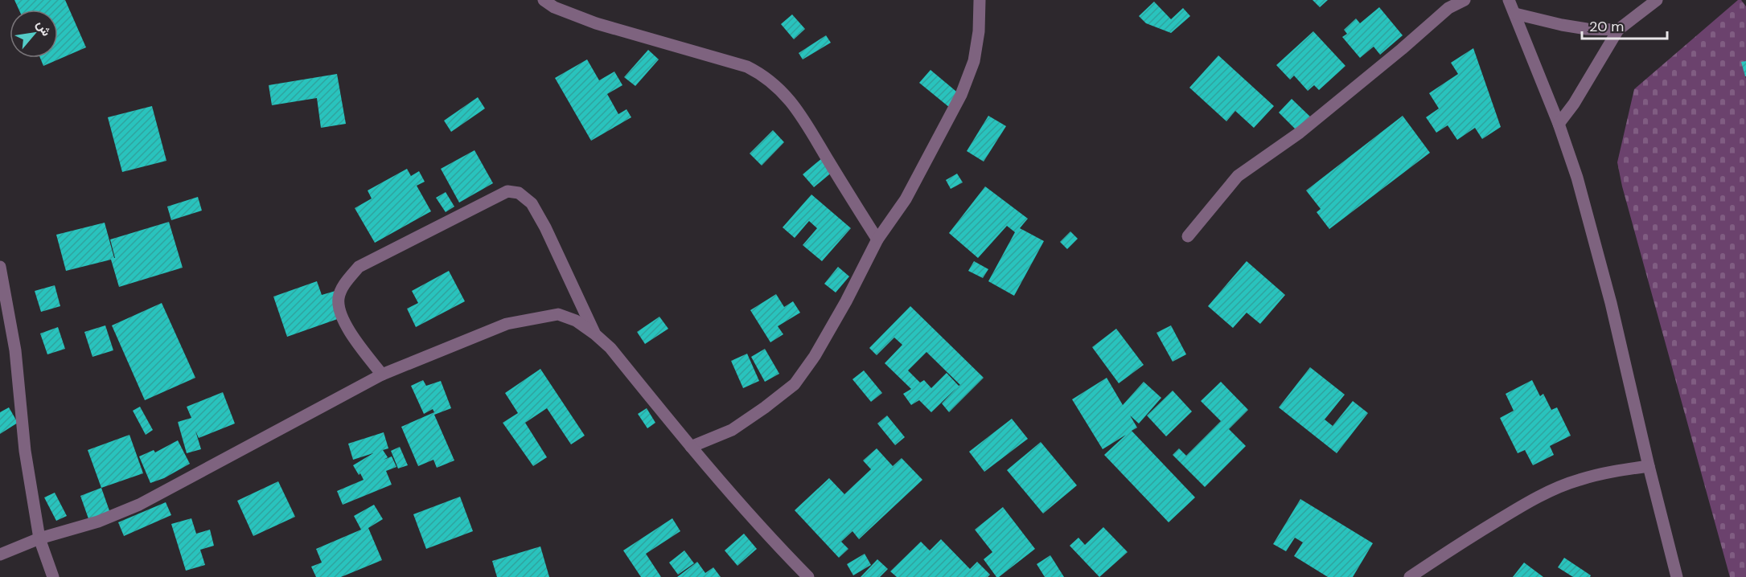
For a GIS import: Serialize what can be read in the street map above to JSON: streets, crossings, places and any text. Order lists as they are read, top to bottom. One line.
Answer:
{"scale_bar":"20 m","north":"top right"}
